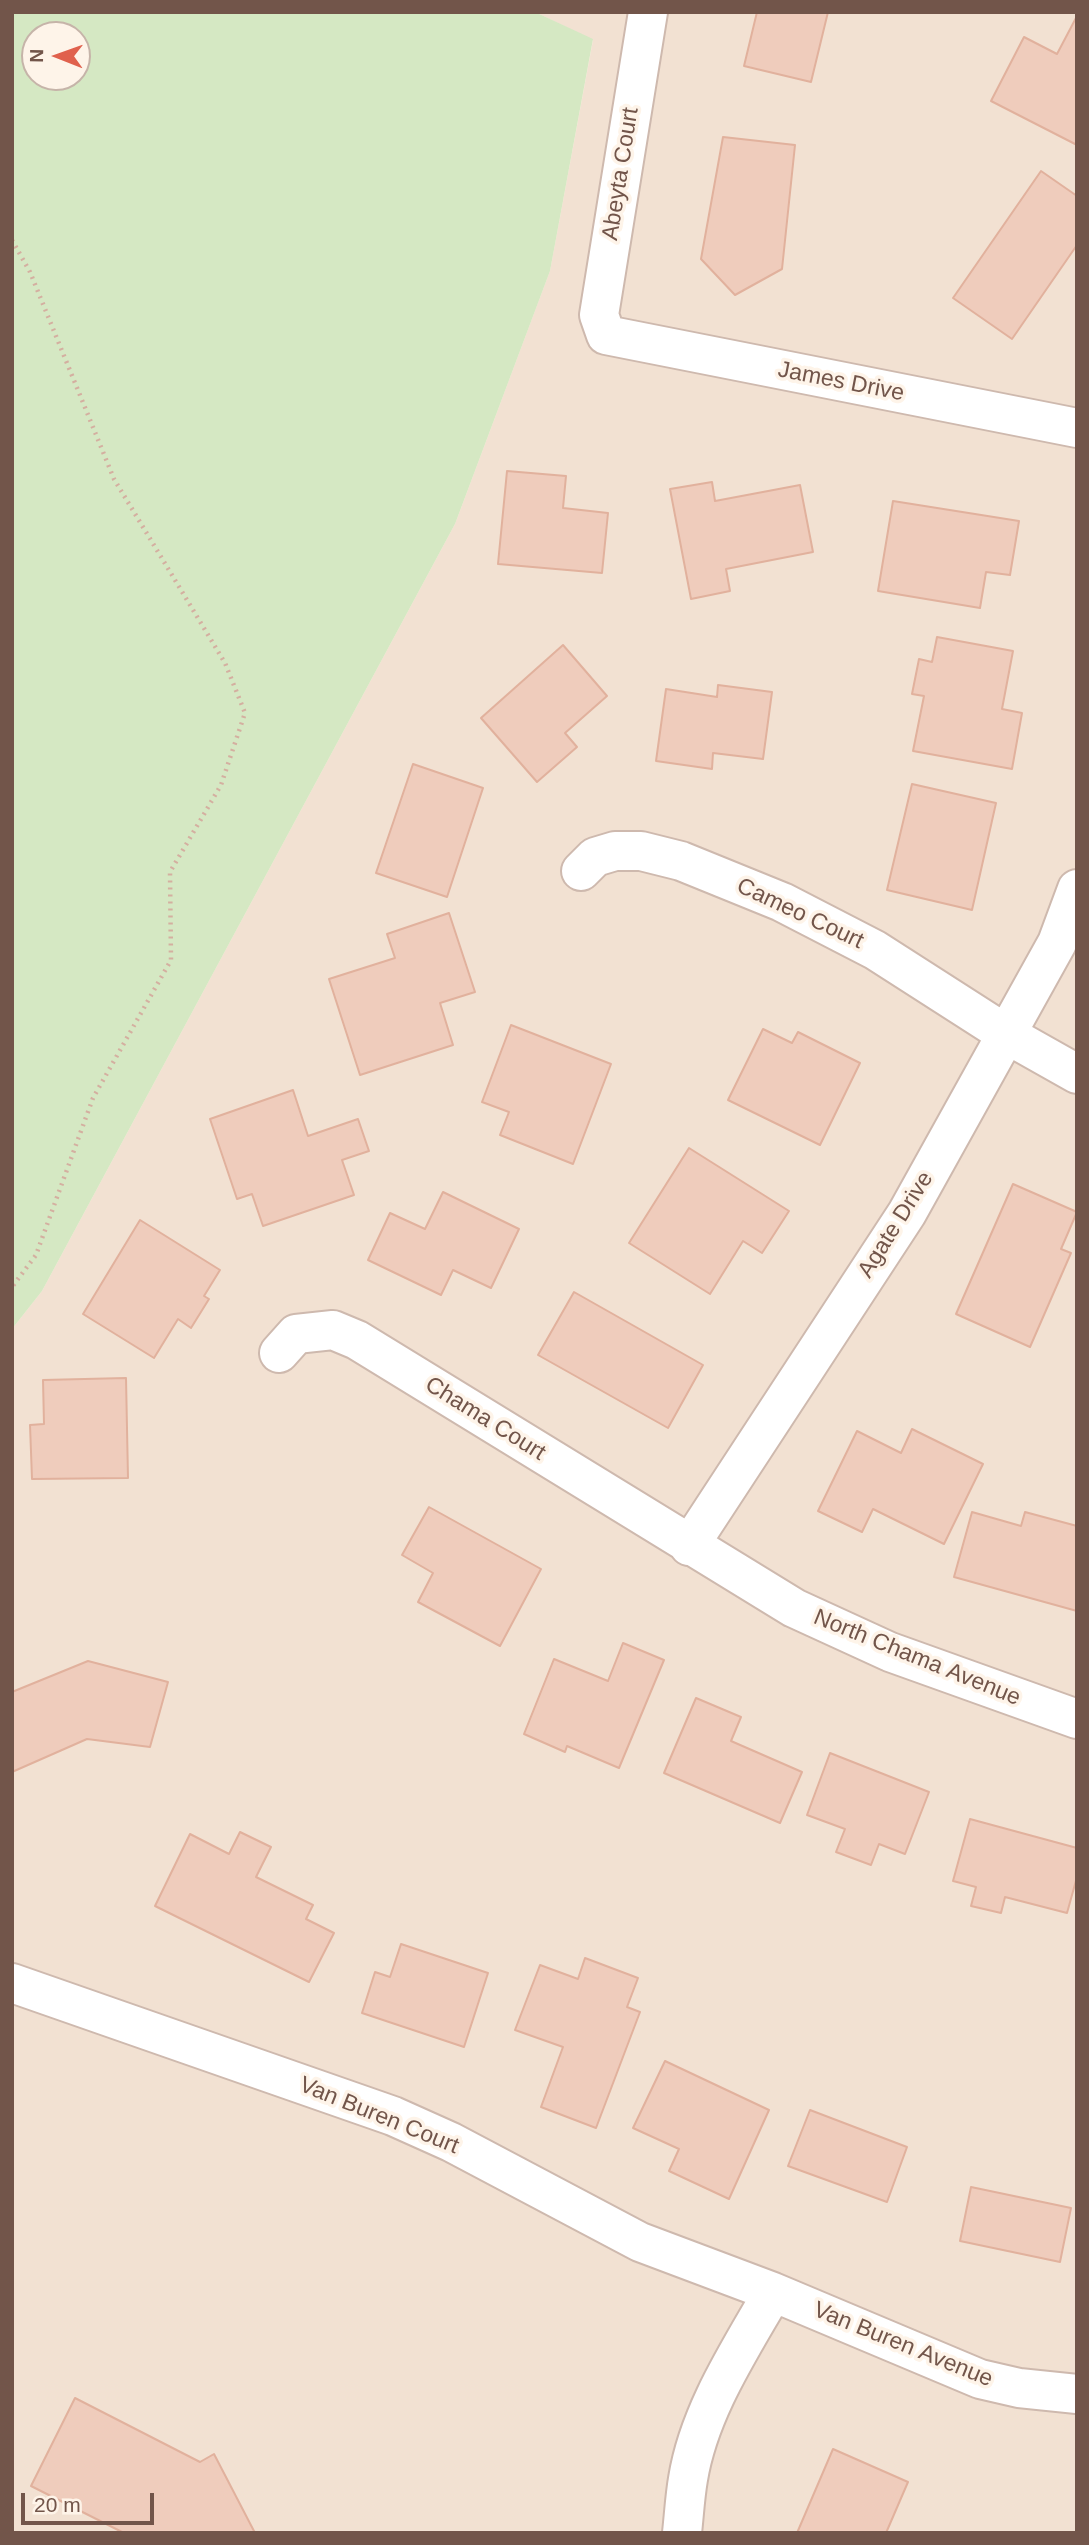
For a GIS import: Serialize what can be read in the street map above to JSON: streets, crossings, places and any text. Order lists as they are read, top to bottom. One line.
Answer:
{"streets":{"street":["Abeyta Court","James Drive","Cameo Court","Agate Drive","Chama Court","North Chama Avenue","Van Buren Court","Van Buren Avenue"]},"crossings":[["Abeyta Court","James Drive"],["Cameo Court","Agate Drive"],["Agate Drive","Chama Court"],["Agate Drive","North Chama Avenue"],["Chama Court","North Chama Avenue"],["Van Buren Court","Van Buren Avenue"]],"scale_bar":"20 m","north":"left"}
